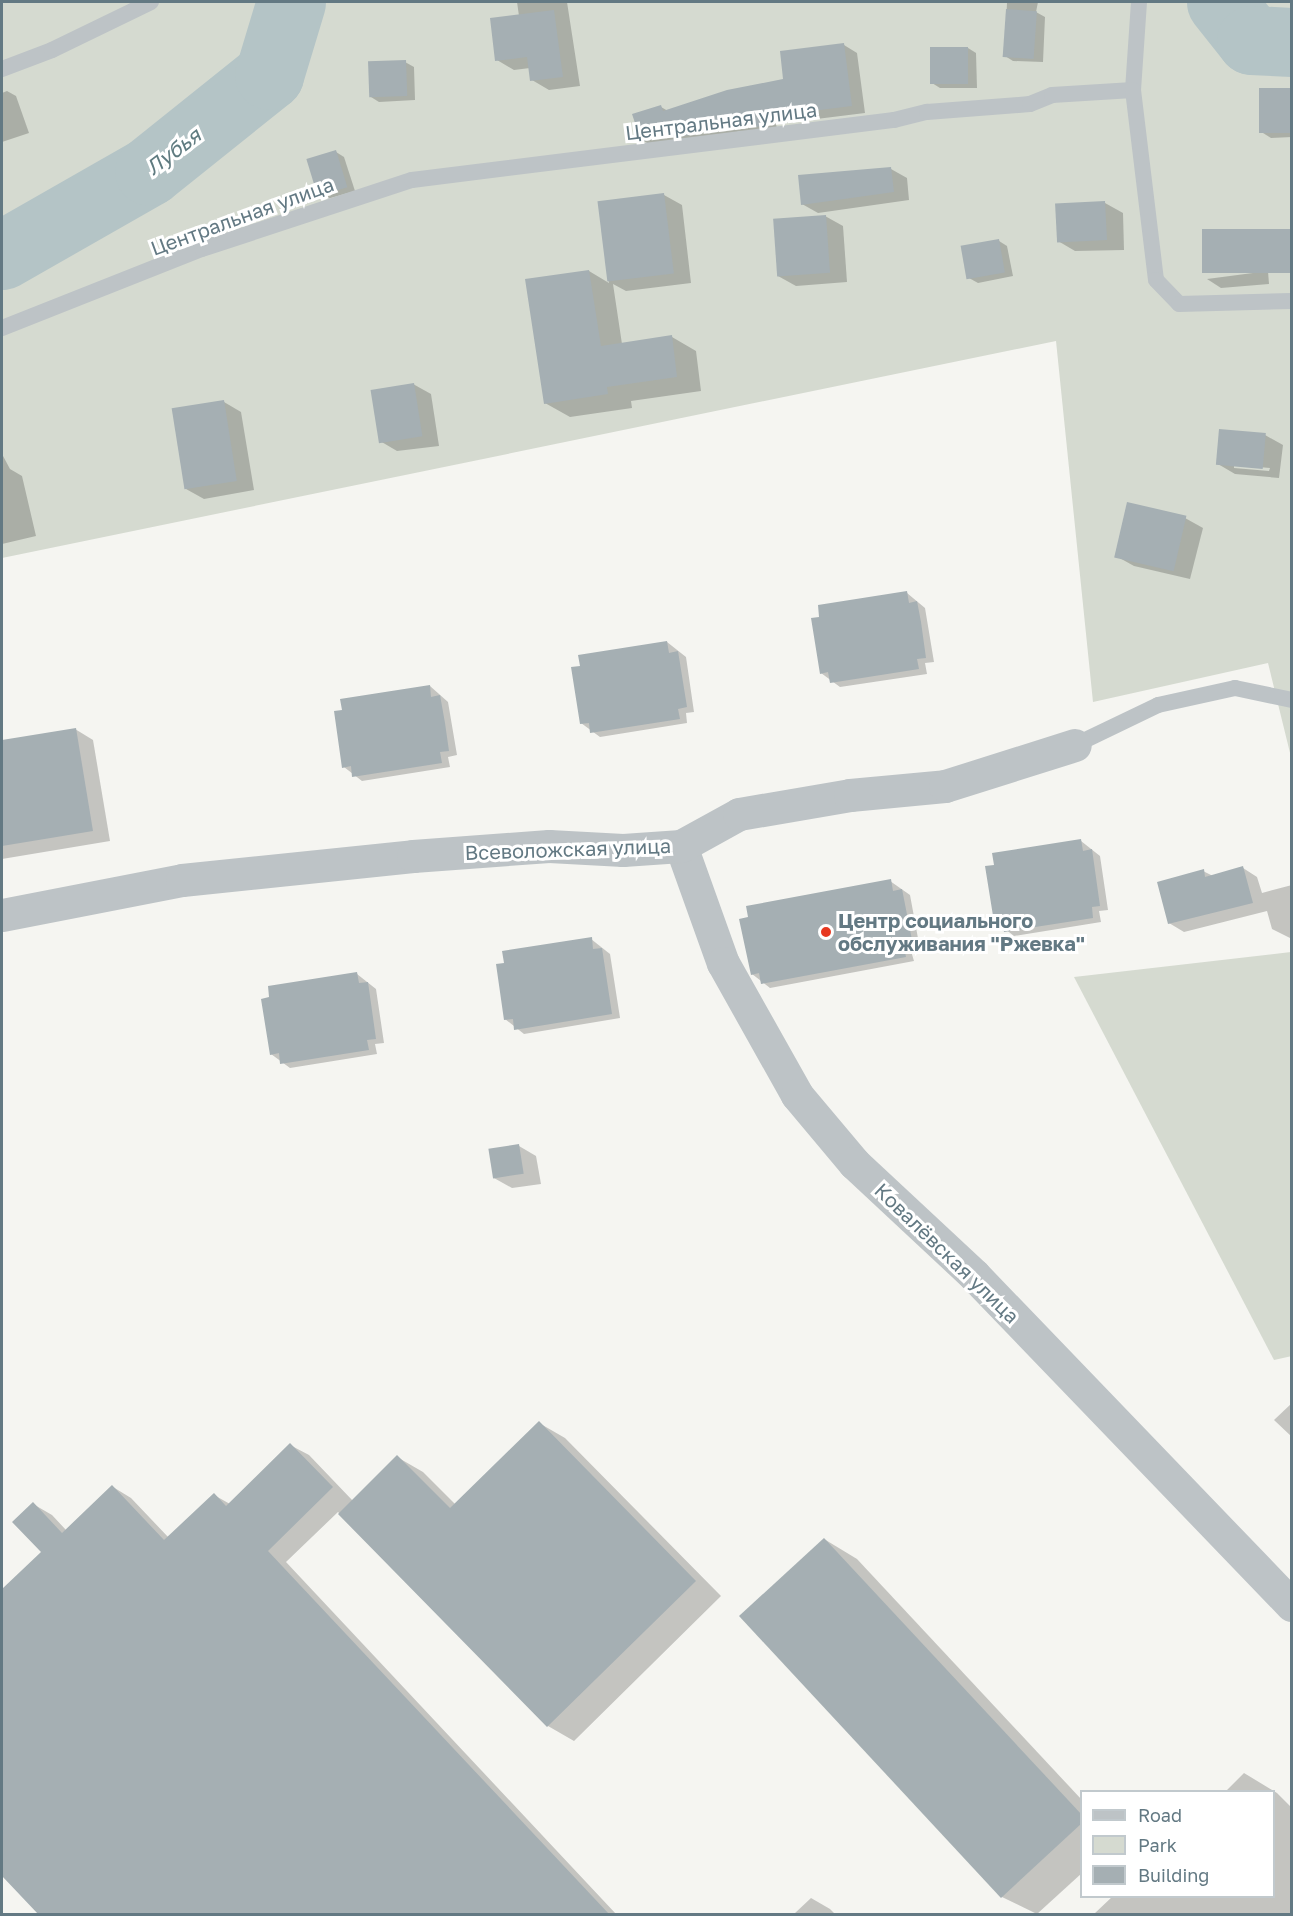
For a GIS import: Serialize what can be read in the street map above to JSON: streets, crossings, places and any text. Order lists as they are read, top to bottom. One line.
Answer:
{"streets":{"street":["Всеволожская улица","Ковалёвская улица"],"lane":["Центральная улица"]},"crossings":[["Всеволожская улица","Ковалёвская улица"]],"water":["Лубья"],"places":["Центр социального обслуживания \"Ржевка\""],"legend":["Road","Park","Building"]}
